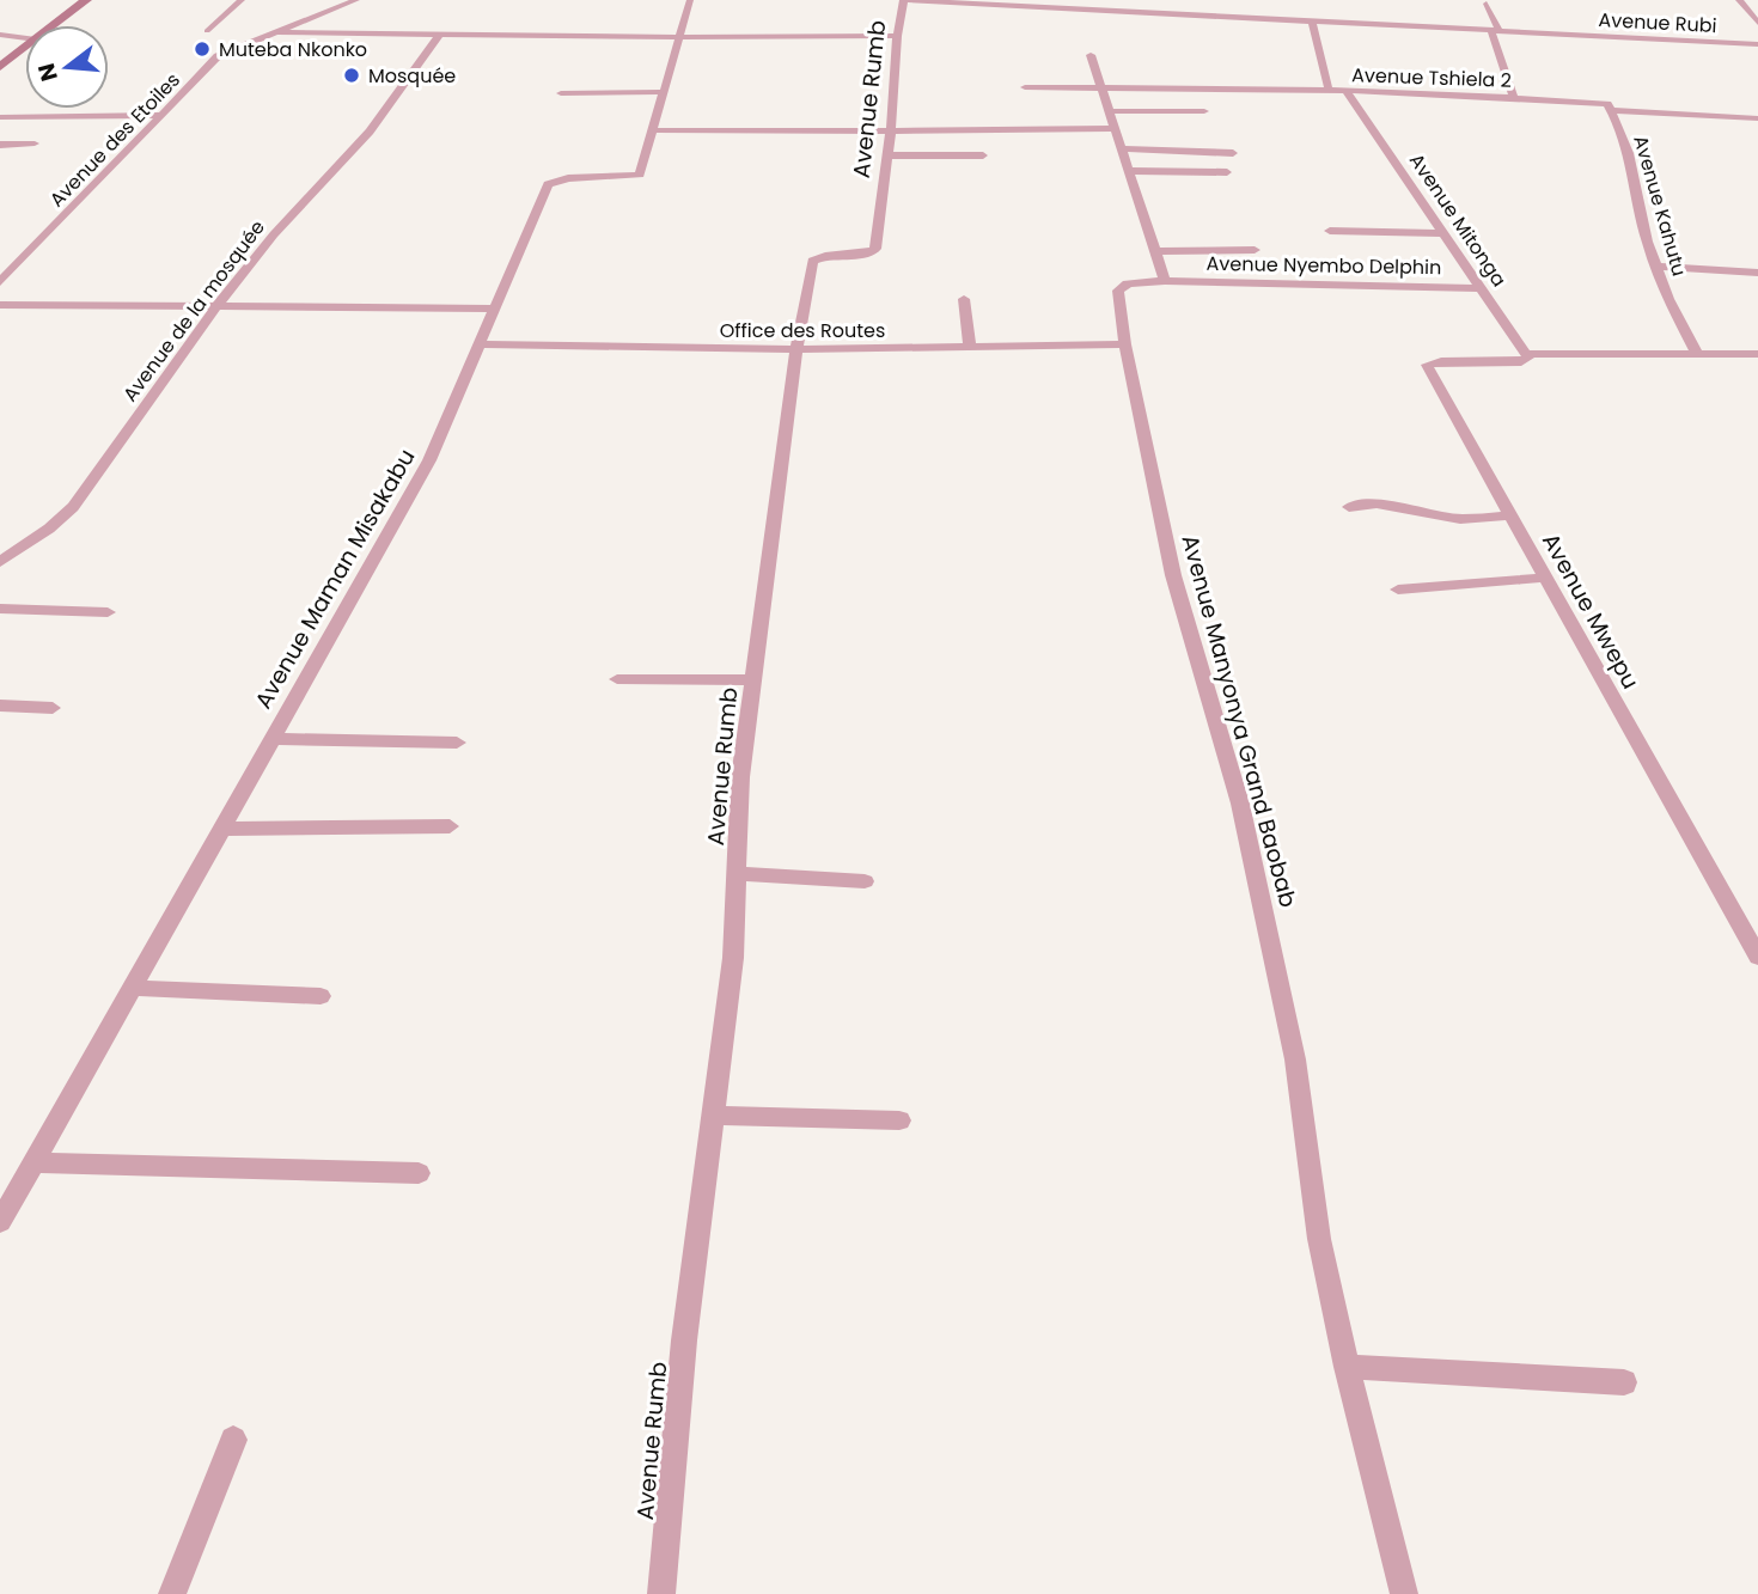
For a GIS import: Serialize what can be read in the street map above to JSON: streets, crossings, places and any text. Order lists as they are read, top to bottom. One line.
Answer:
{"streets":{"street":["Avenue Rubi","Avenue Tshiela 2","Avenue Rumb","Avenue des Etoiles","Avenue Kahutu","Avenue Mitonga","Avenue Nyembo Delphin","Avenue de la mosquée","Office des Routes","Avenue Maman Misakabu","Avenue Mwepu","Avenue Manyonya Grand Baobab"]},"crossings":[["Avenue Rubi","Avenue Rumb"],["Avenue Tshiela 2","Avenue Kahutu"],["Avenue Tshiela 2","Avenue Mitonga"],["Avenue Rumb","Office des Routes"],["Avenue Mitonga","Avenue Nyembo Delphin"],["Avenue Mitonga","Avenue Mwepu"],["Avenue Nyembo Delphin","Avenue Manyonya Grand Baobab"],["Office des Routes","Avenue Maman Misakabu"],["Office des Routes","Avenue Manyonya Grand Baobab"]],"places":["Muteba Nkonko","Mosquée"],"north":"left"}
